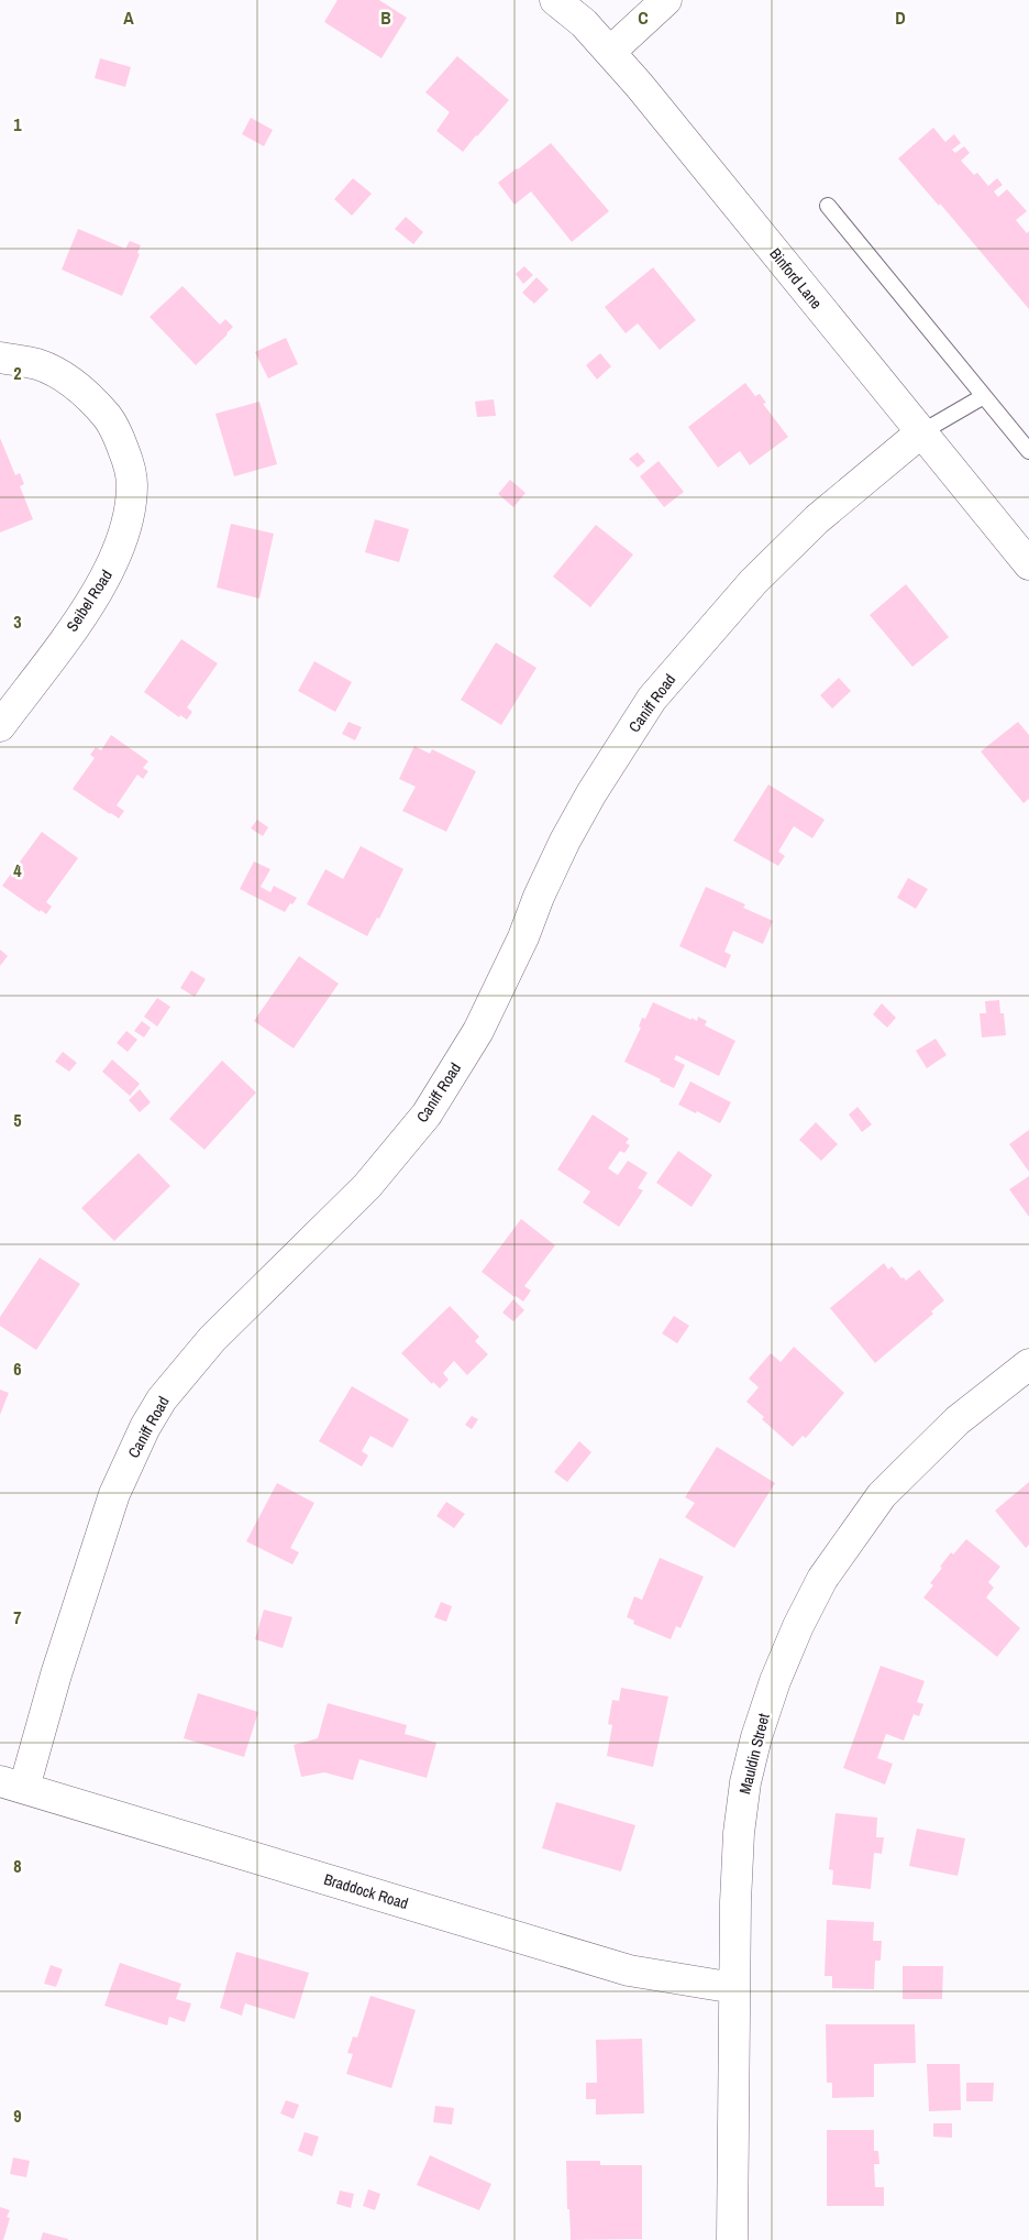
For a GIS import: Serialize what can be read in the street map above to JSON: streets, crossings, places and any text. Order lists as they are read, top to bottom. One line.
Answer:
{"streets":{"street":["Binford Lane","Seibel Road","Caniff Road","Mauldin Street","Braddock Road"]},"crossings":[["Binford Lane","Caniff Road"],["Caniff Road","Braddock Road"],["Mauldin Street","Braddock Road"]],"grid":{"columns":["A","B","C","D"],"rows":["1","2","3","4","5","6","7","8","9"]}}
